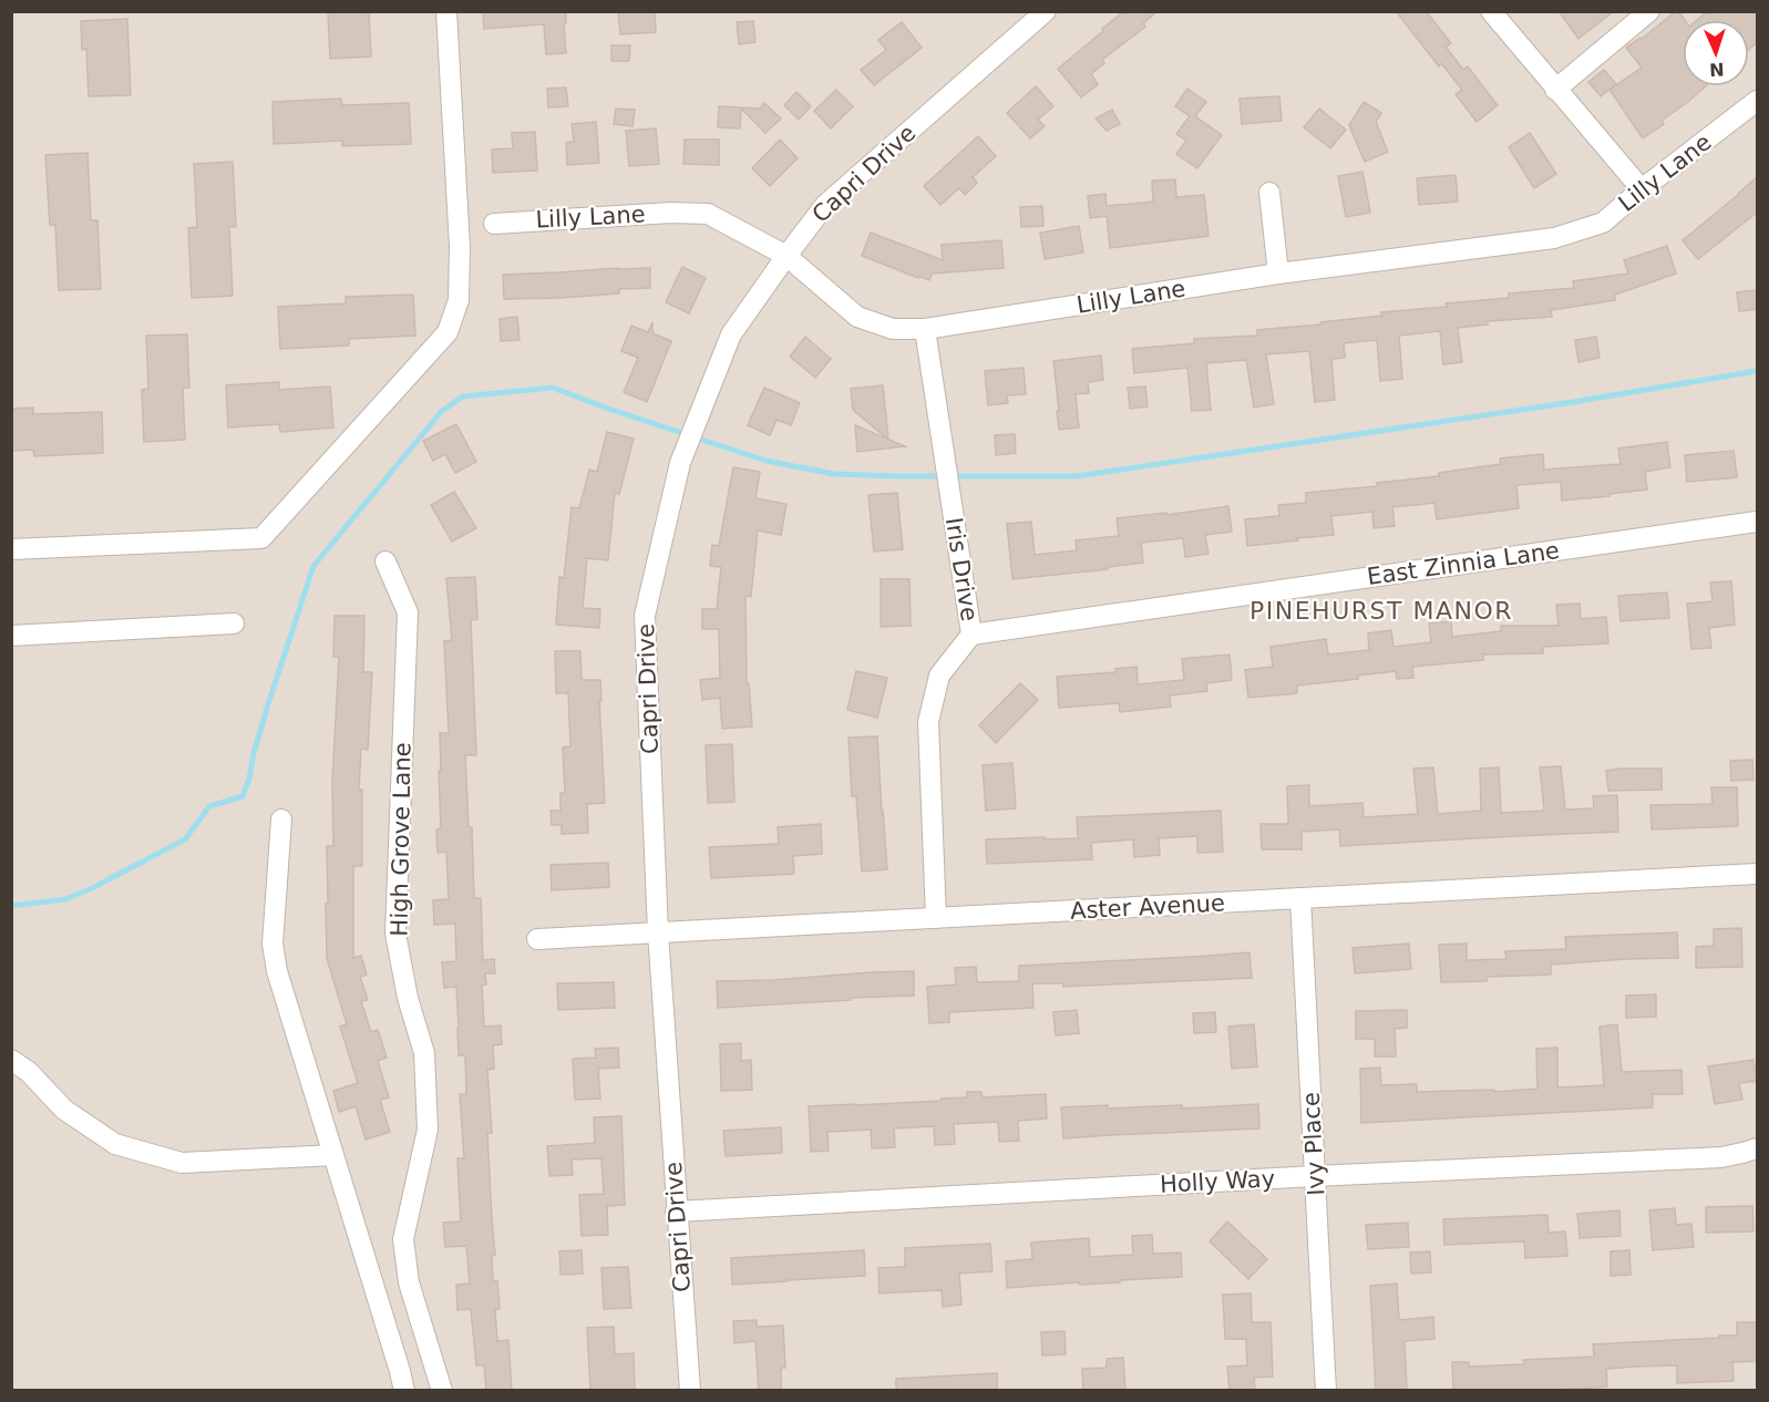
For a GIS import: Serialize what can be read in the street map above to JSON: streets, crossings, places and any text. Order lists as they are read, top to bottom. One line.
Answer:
{"streets":{"street":["Lilly Lane","Capri Drive","East Zinnia Lane","Iris Drive","High Grove Lane","Aster Avenue","Ivy Place","Holly Way"]},"crossings":[["Lilly Lane","Capri Drive"],["Lilly Lane","Iris Drive"],["Capri Drive","Aster Avenue"],["Capri Drive","Holly Way"],["East Zinnia Lane","Iris Drive"],["Iris Drive","Aster Avenue"],["Aster Avenue","Ivy Place"],["Ivy Place","Holly Way"]],"districts":["PINEHURST MANOR"],"north":"bottom"}
